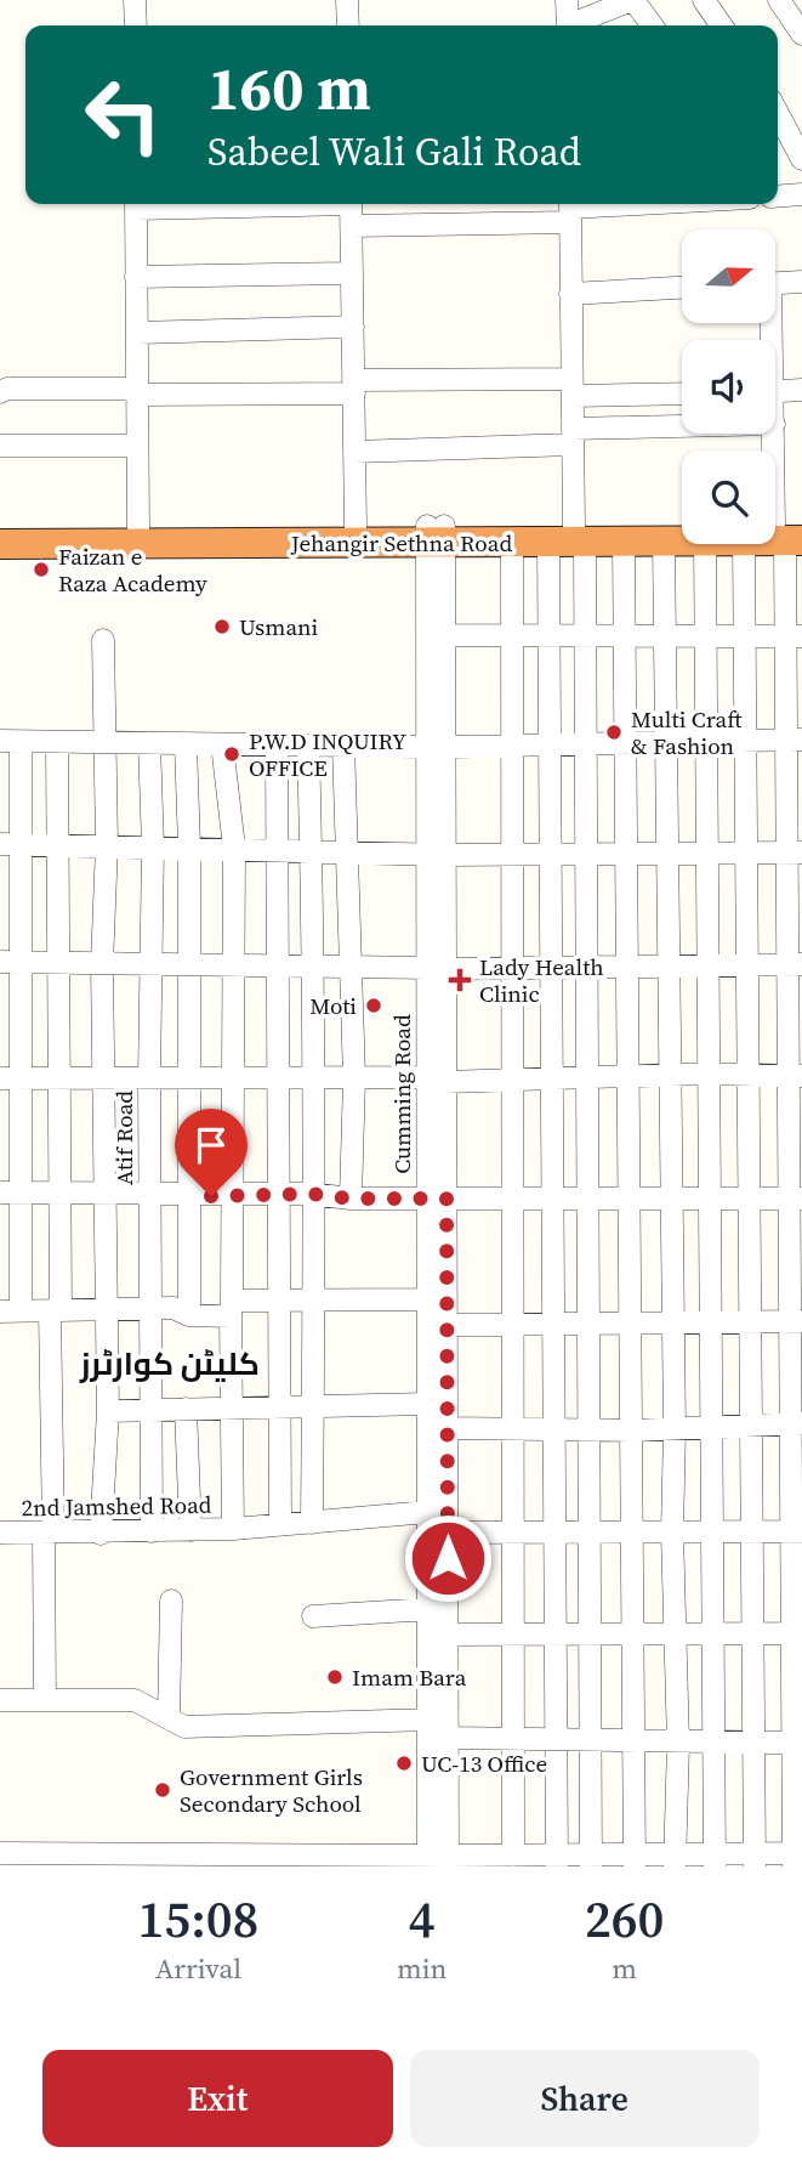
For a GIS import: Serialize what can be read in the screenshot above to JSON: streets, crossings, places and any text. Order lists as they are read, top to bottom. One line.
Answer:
{"streets":{"highway":["Jehangir Sethna Road"],"street":["Cumming Road","Atif Road","2nd Jamshed Road"]},"crossings":[["Jehangir Sethna Road","Cumming Road"],["Cumming Road","2nd Jamshed Road"],["Atif Road","2nd Jamshed Road"]],"districts":["کلیٹن کوارٹرز"],"places":{"other":["Faizan e Raza Academy","Usmani","Multi Craft & Fashion","P.W.D INQUIRY OFFICE","Moti","Imam Bara","UC-13 Office","Government Girls Secondary School"],"health":["Lady Health Clinic"]},"north":"right","page":{"turn":["160 m","Sabeel Wali Gali Road"],"eta":["15:08","Arrival","4","min","260","m"],"buttons":["Exit","Share"]}}
